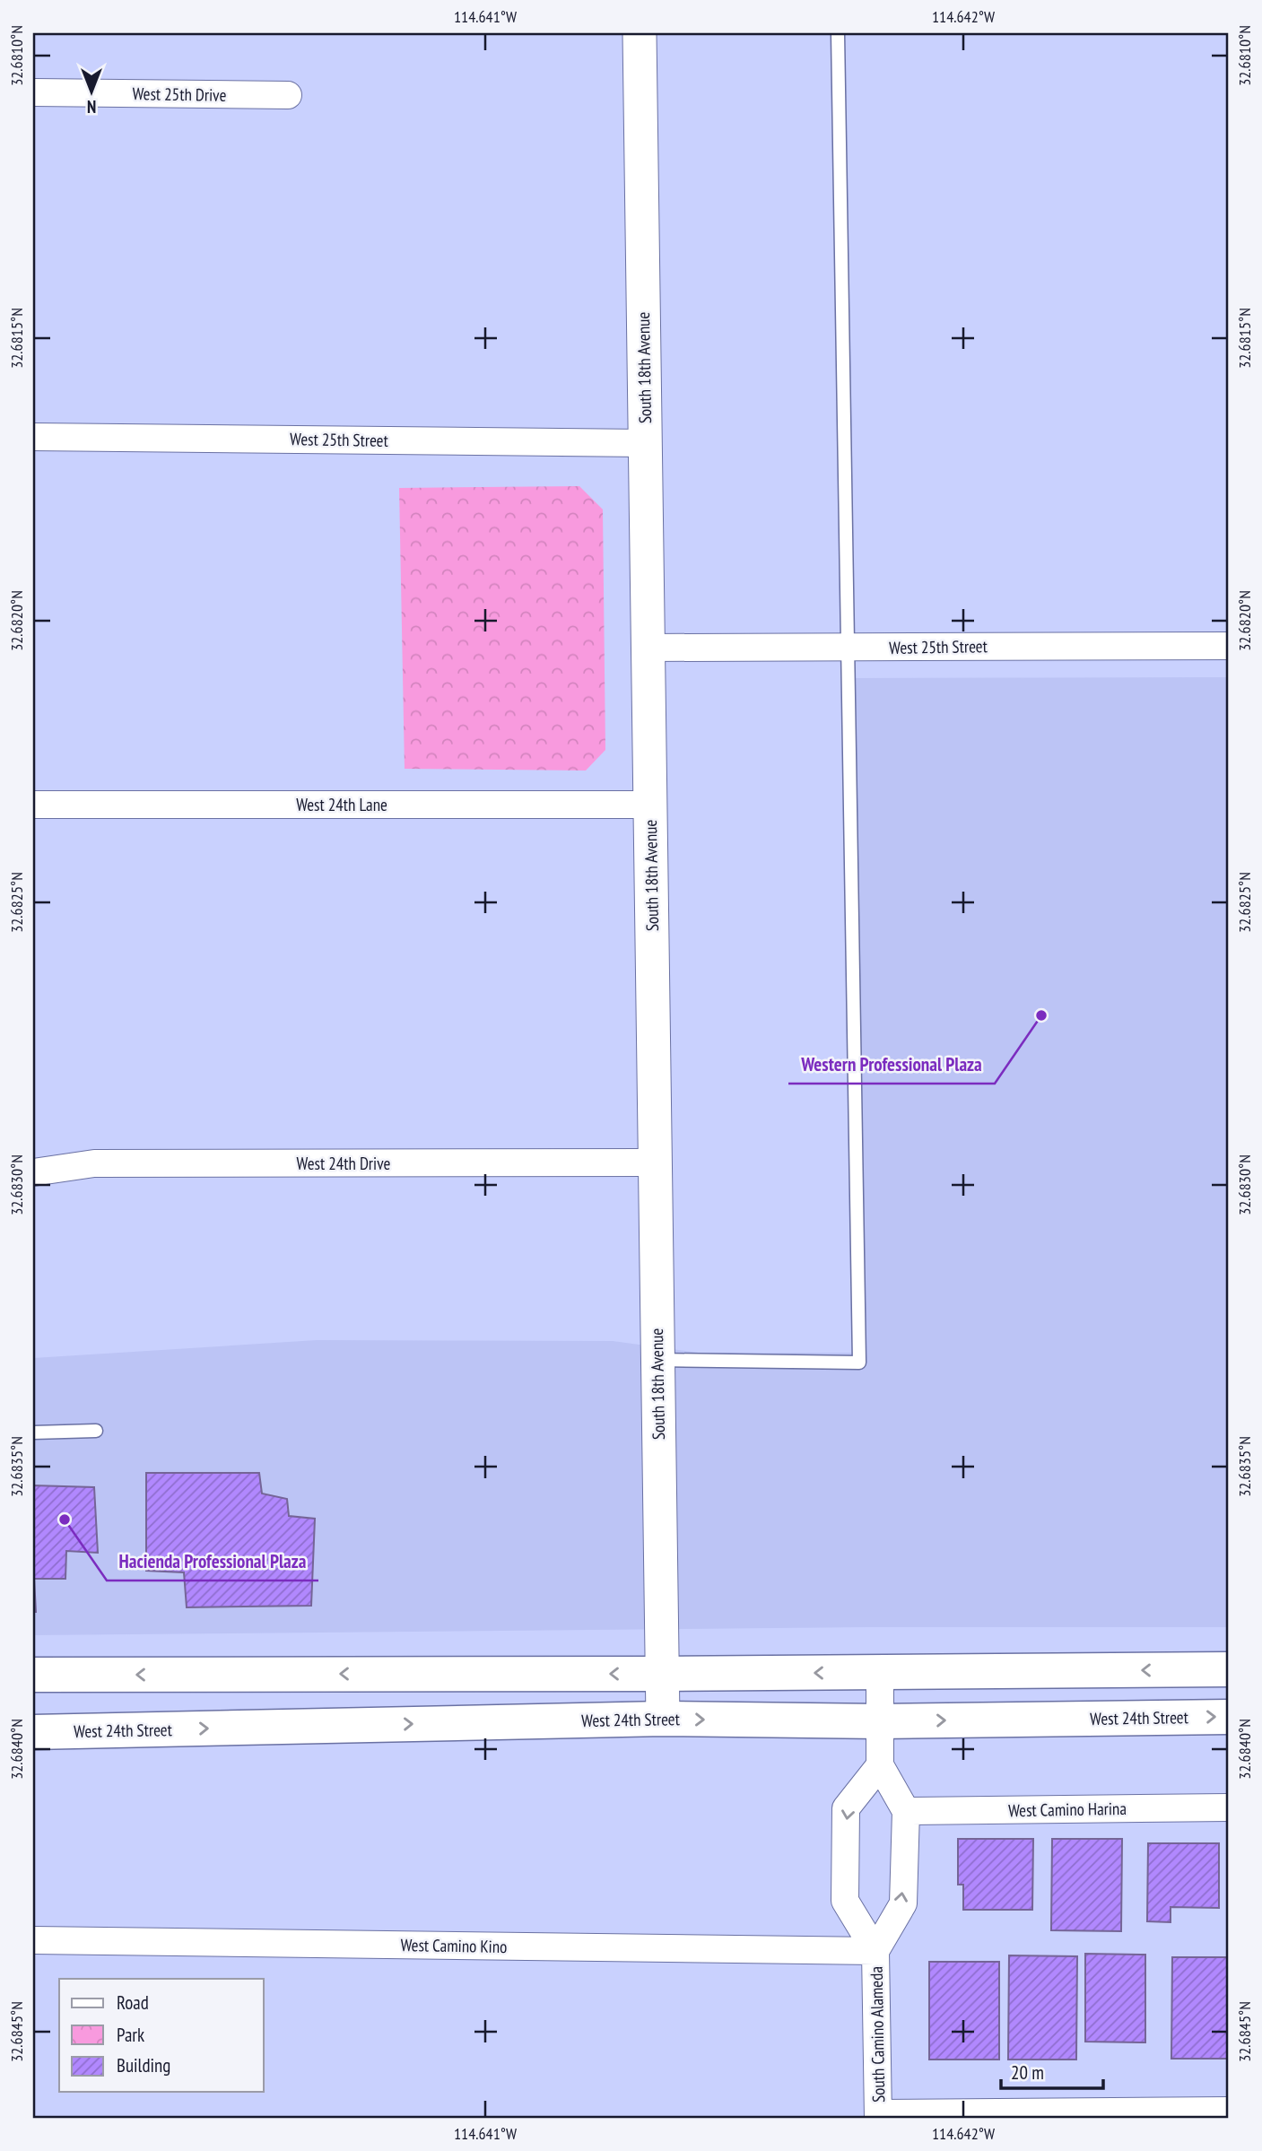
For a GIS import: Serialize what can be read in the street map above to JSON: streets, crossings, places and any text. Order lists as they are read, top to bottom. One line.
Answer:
{"streets":{"main road":["West 24th Street"],"street":["West 25th Drive","South 18th Avenue","West 25th Street","West 24th Lane","West 24th Drive","West Camino Harina","West Camino Kino","South Camino Alameda"]},"crossings":[["South 18th Avenue","West 25th Street"],["South 18th Avenue","West 24th Lane"],["South 18th Avenue","West 24th Drive"],["South 18th Avenue","West 24th Street"],["West Camino Harina","South Camino Alameda"],["West Camino Kino","South Camino Alameda"]],"places":["Western Professional Plaza","Hacienda Professional Plaza"],"legend":["Road","Park","Building"],"scale_bar":"20 m","north":"bottom","coordinates":["114.641°W","114.642°W","32.6810°N","32.6815°N","32.6820°N","32.6825°N","32.6830°N","32.6835°N","32.6840°N","32.6845°N"]}
